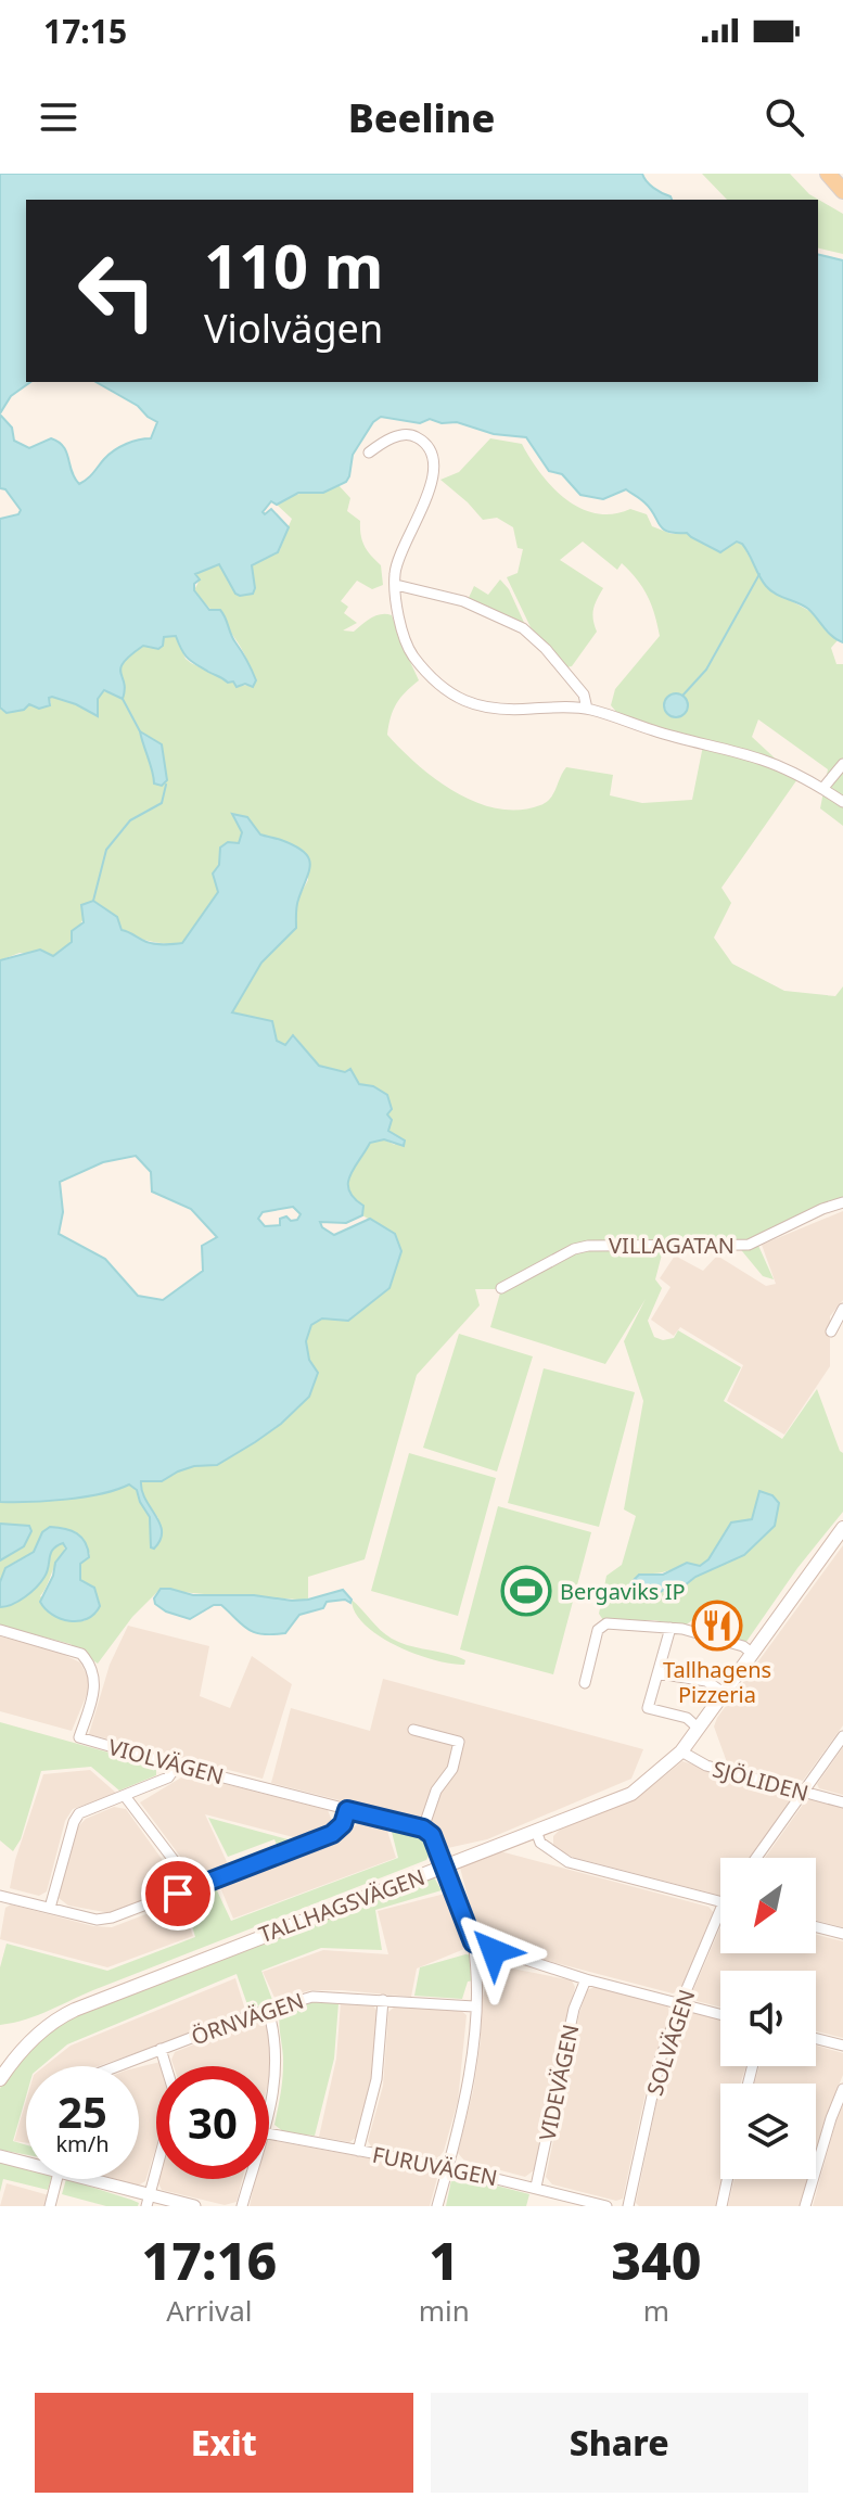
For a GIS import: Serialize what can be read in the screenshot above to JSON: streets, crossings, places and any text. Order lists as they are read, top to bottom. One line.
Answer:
{"streets":{"main road":["TALLHAGSVÄGEN"],"street":["VILLAGATAN","VIOLVÄGEN","SJÖLIDEN","ÖRNVÄGEN","SOLVÄGEN","VIDEVÄGEN","FURUVÄGEN"]},"crossings":[["SJÖLIDEN","TALLHAGSVÄGEN"],["VIDEVÄGEN","FURUVÄGEN"]],"places":{"sports":["Bergaviks IP"],"restaurant":["Tallhagens Pizzeria"]},"north":"bottom left","page":{"status":"17:15","header":"Beeline","turn":["110 m","Violvägen"],"speed":"25 km/h","limit":"30","eta":["17:16","Arrival","1","min","340","m"],"buttons":["Exit","Share"]}}
